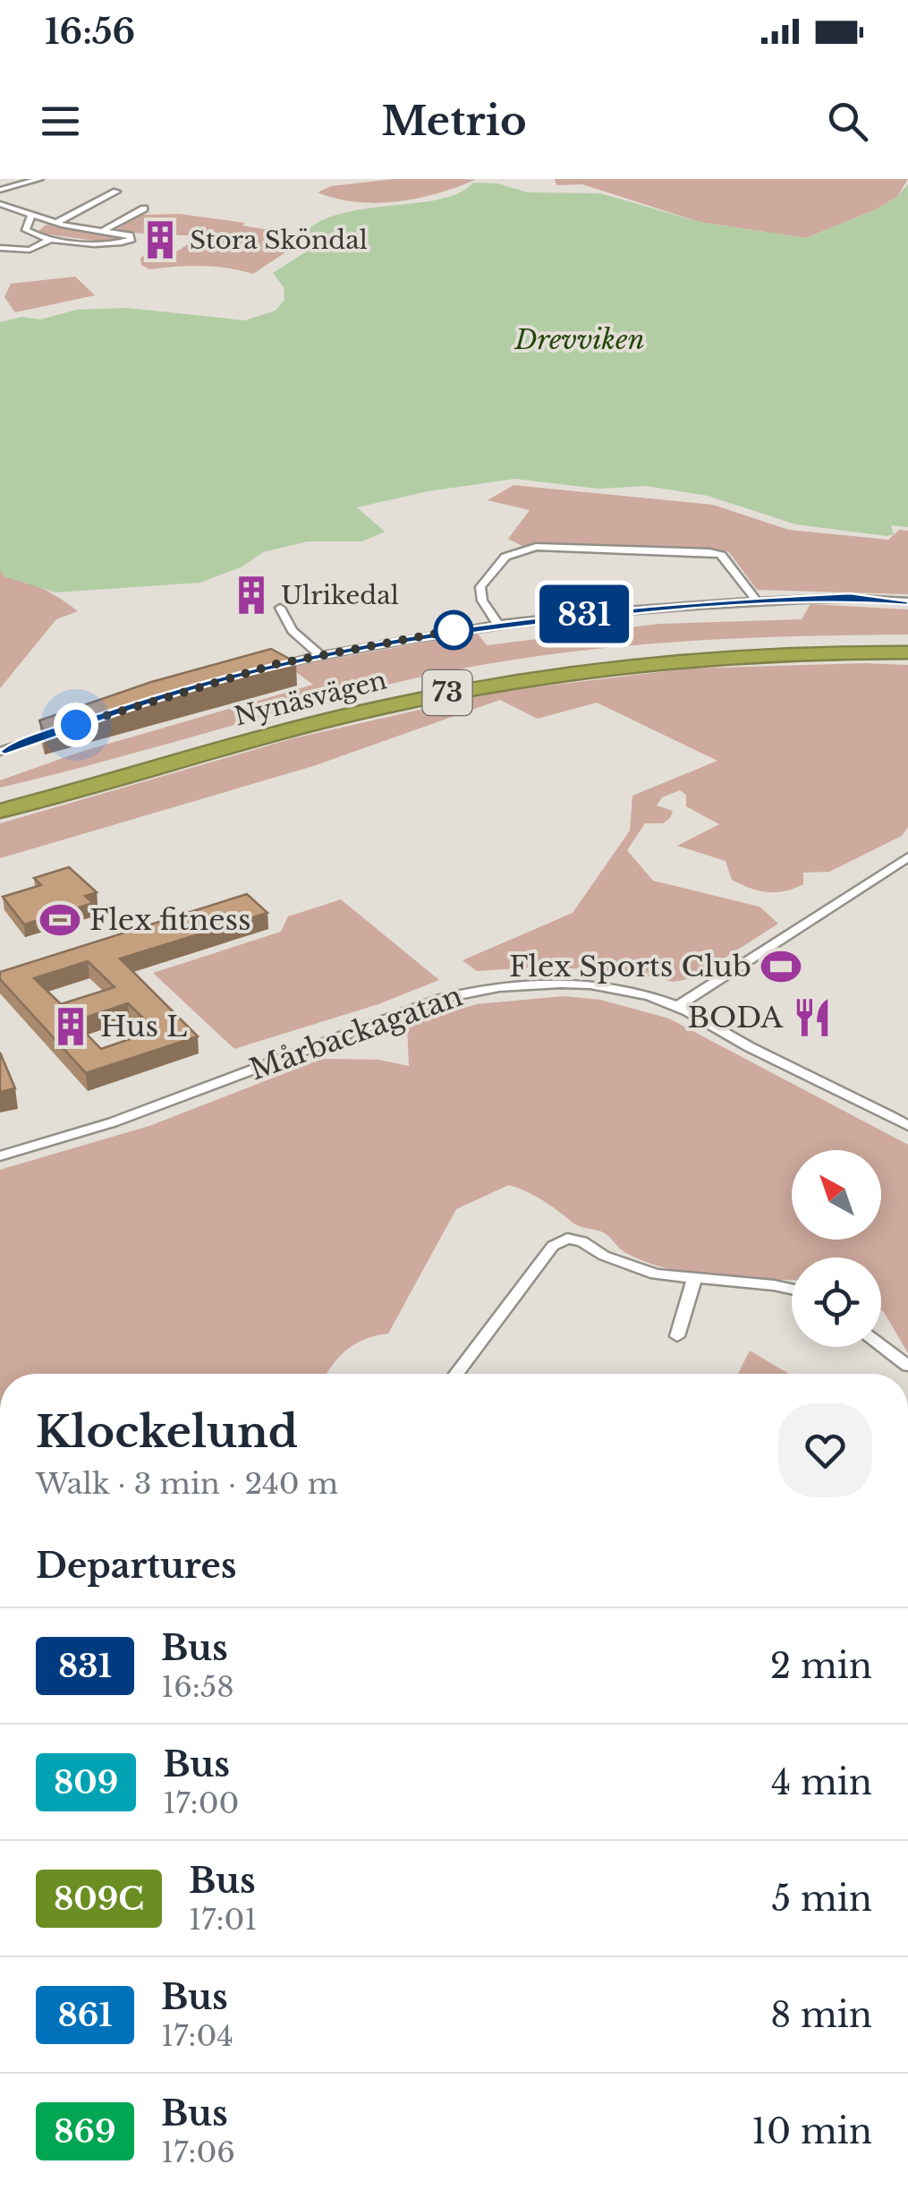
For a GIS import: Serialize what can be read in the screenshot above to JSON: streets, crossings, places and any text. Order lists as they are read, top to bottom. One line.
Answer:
{"streets":{"highway":["73","Nynäsvägen"],"street":["Mårbackagatan"]},"water":["Drevviken"],"places":{"building":["Stora Sköndal","Ulrikedal","Hus L"],"sports":["Flex fitness","Flex Sports Club"],"restaurant":["BODA"]},"lines":["bus line 831"],"north":"top left","page":{"status":"16:56","header":"Metrio","on_map":"831","heading":[["Klockelund","Walk · 3 min · 240 m"],"Departures"],"list":[{"mark":"831","name":"Bus","note":"16:58","value":"2 min"},{"mark":"809","name":"Bus","note":"17:00","value":"4 min"},{"mark":"809C","name":"Bus","note":"17:01","value":"5 min"},{"mark":"861","name":"Bus","note":"17:04","value":"8 min"},{"mark":"869","name":"Bus","note":"17:06","value":"10 min"}]}}
